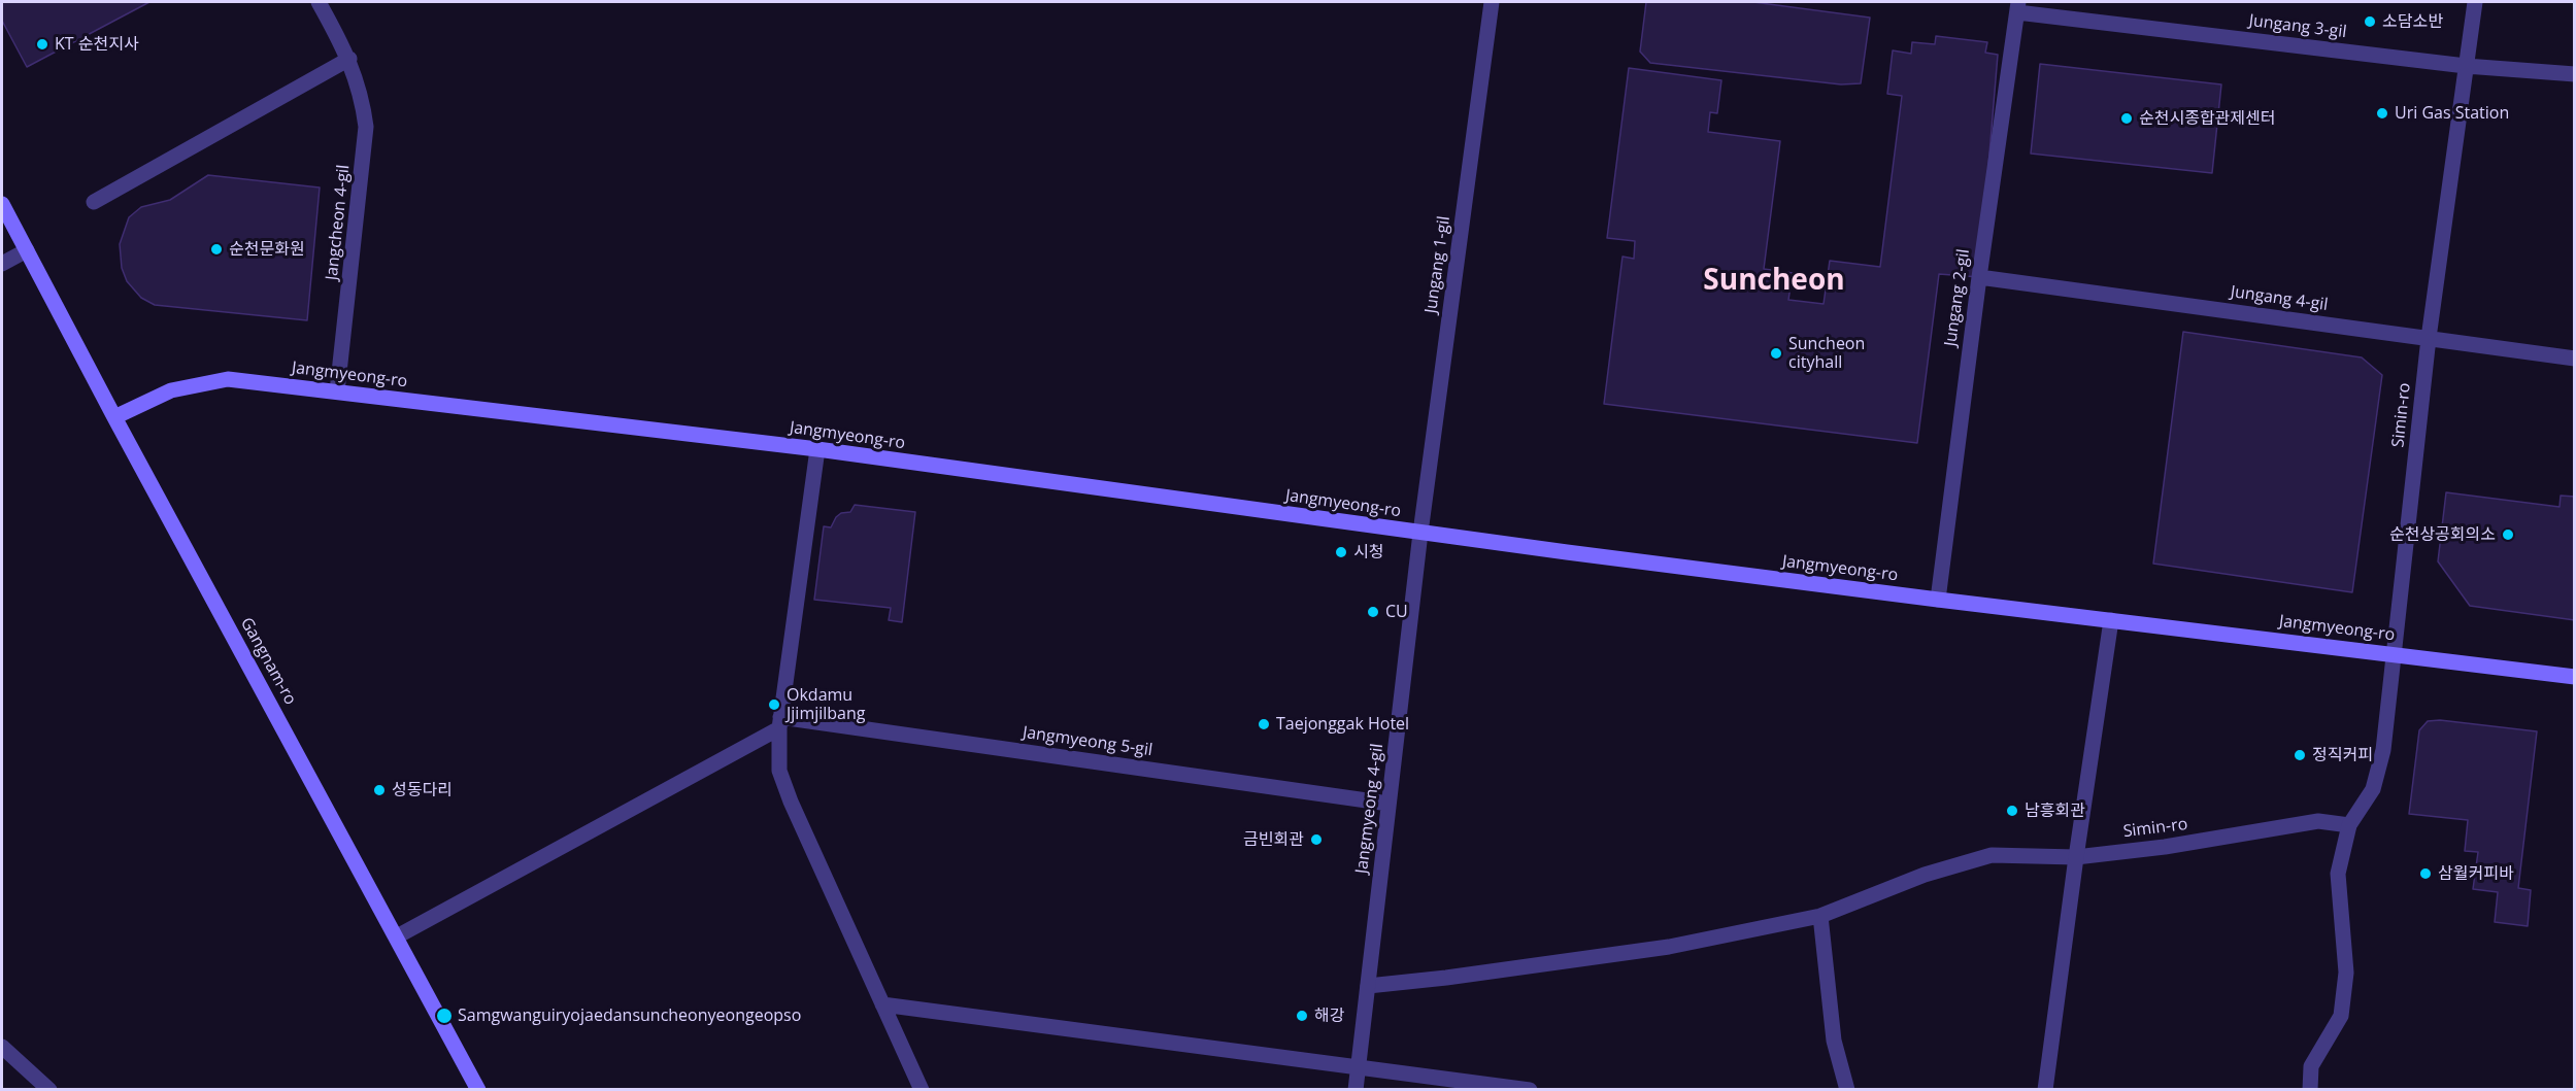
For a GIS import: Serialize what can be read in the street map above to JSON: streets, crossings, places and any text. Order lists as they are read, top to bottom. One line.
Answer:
{"streets":{"street":["Jungang 3-gil","Jangcheon 4-gil","Jungang 1-gil","Jungang 2-gil","Jungang 4-gil","Jangmyeong-ro","Simin-ro","Gangnam-ro","Jangmyeong 5-gil","Jangmyeong 4-gil"]},"crossings":[["Jungang 3-gil","Jungang 2-gil"],["Jungang 3-gil","Simin-ro"],["Jangcheon 4-gil","Jangmyeong-ro"],["Jungang 1-gil","Jangmyeong-ro"],["Jungang 1-gil","Jangmyeong 4-gil"],["Jungang 2-gil","Jungang 4-gil"],["Jungang 2-gil","Jangmyeong-ro"],["Jungang 4-gil","Simin-ro"],["Jangmyeong-ro","Simin-ro"],["Jangmyeong-ro","Gangnam-ro"],["Jangmyeong-ro","Jangmyeong 4-gil"],["Simin-ro","Jangmyeong 4-gil"],["Jangmyeong 5-gil","Jangmyeong 4-gil"]],"districts":["Suncheon"],"places":["소담소반","KT 순천지사","Uri Gas Station","순천시종합관제센터","순천문화원","Suncheon cityhall","순천상공회의소","시청","CU","Okdamu Jjimjilbang","Taejonggak Hotel","정직커피","성동다리","남흥회관","금빈회관","삼월커피바","Samgwanguiryojaedansuncheonyeongeopso","해강"]}
